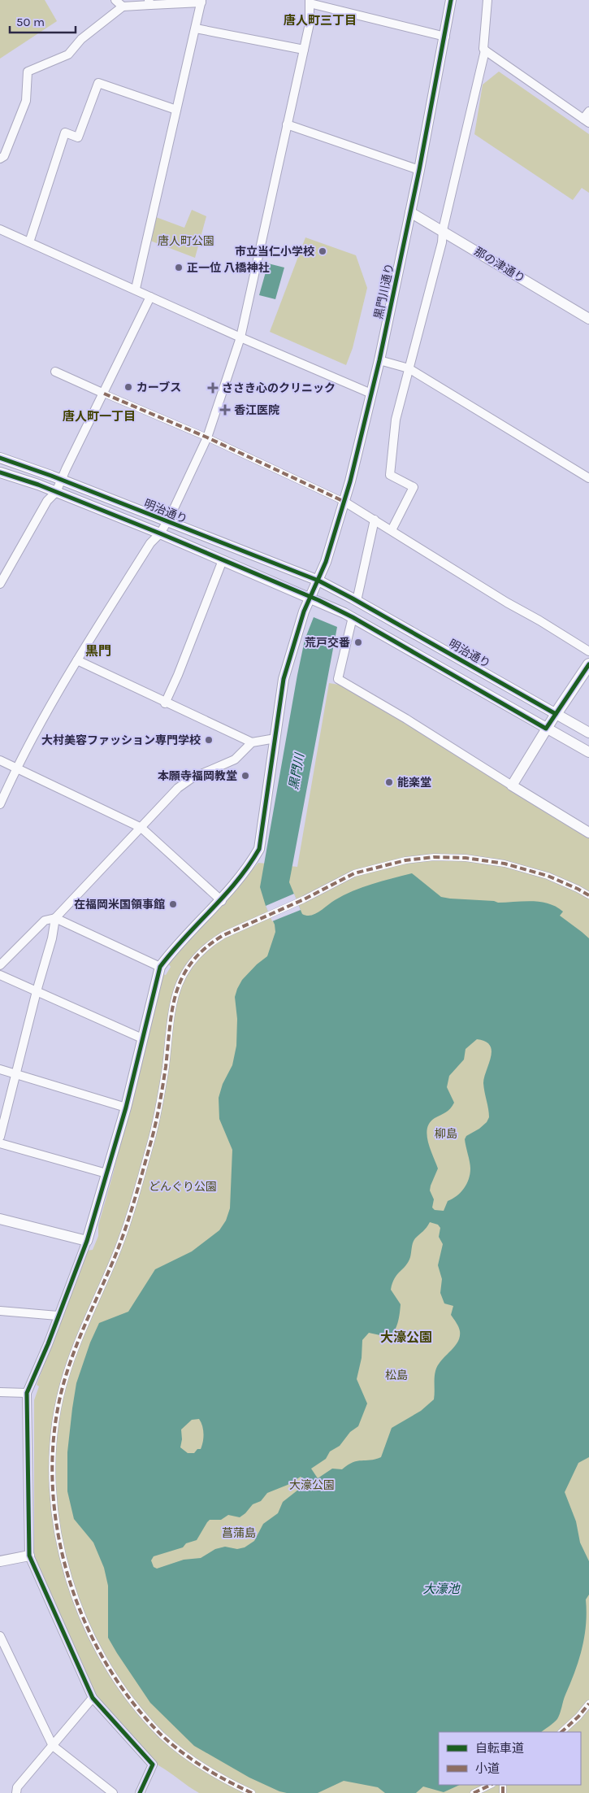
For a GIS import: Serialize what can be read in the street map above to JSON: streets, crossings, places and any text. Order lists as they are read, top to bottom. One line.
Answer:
{"streets":{"street":["那の津通り","黒門川通り","明治通り"]},"crossings":[["那の津通り","黒門川通り"],["黒門川通り","明治通り"]],"districts":["唐人町三丁目","唐人町一丁目","黒門","大濠公園"],"water":["黒門川","大濠池"],"parks":["唐人町公園","柳島","どんぐり公園","松島","大濠公園","菖蒲島"],"places":{"other":["市立当仁小学校","正一位 八橋神社","カーブス","荒戸交番","大村美容ファッション専門学校","本願寺福岡教堂","能楽堂","在福岡米国領事館"],"health":["ささき心のクリニック","香江医院"]},"legend":["自転車道","小道"],"scale_bar":"50 m"}
